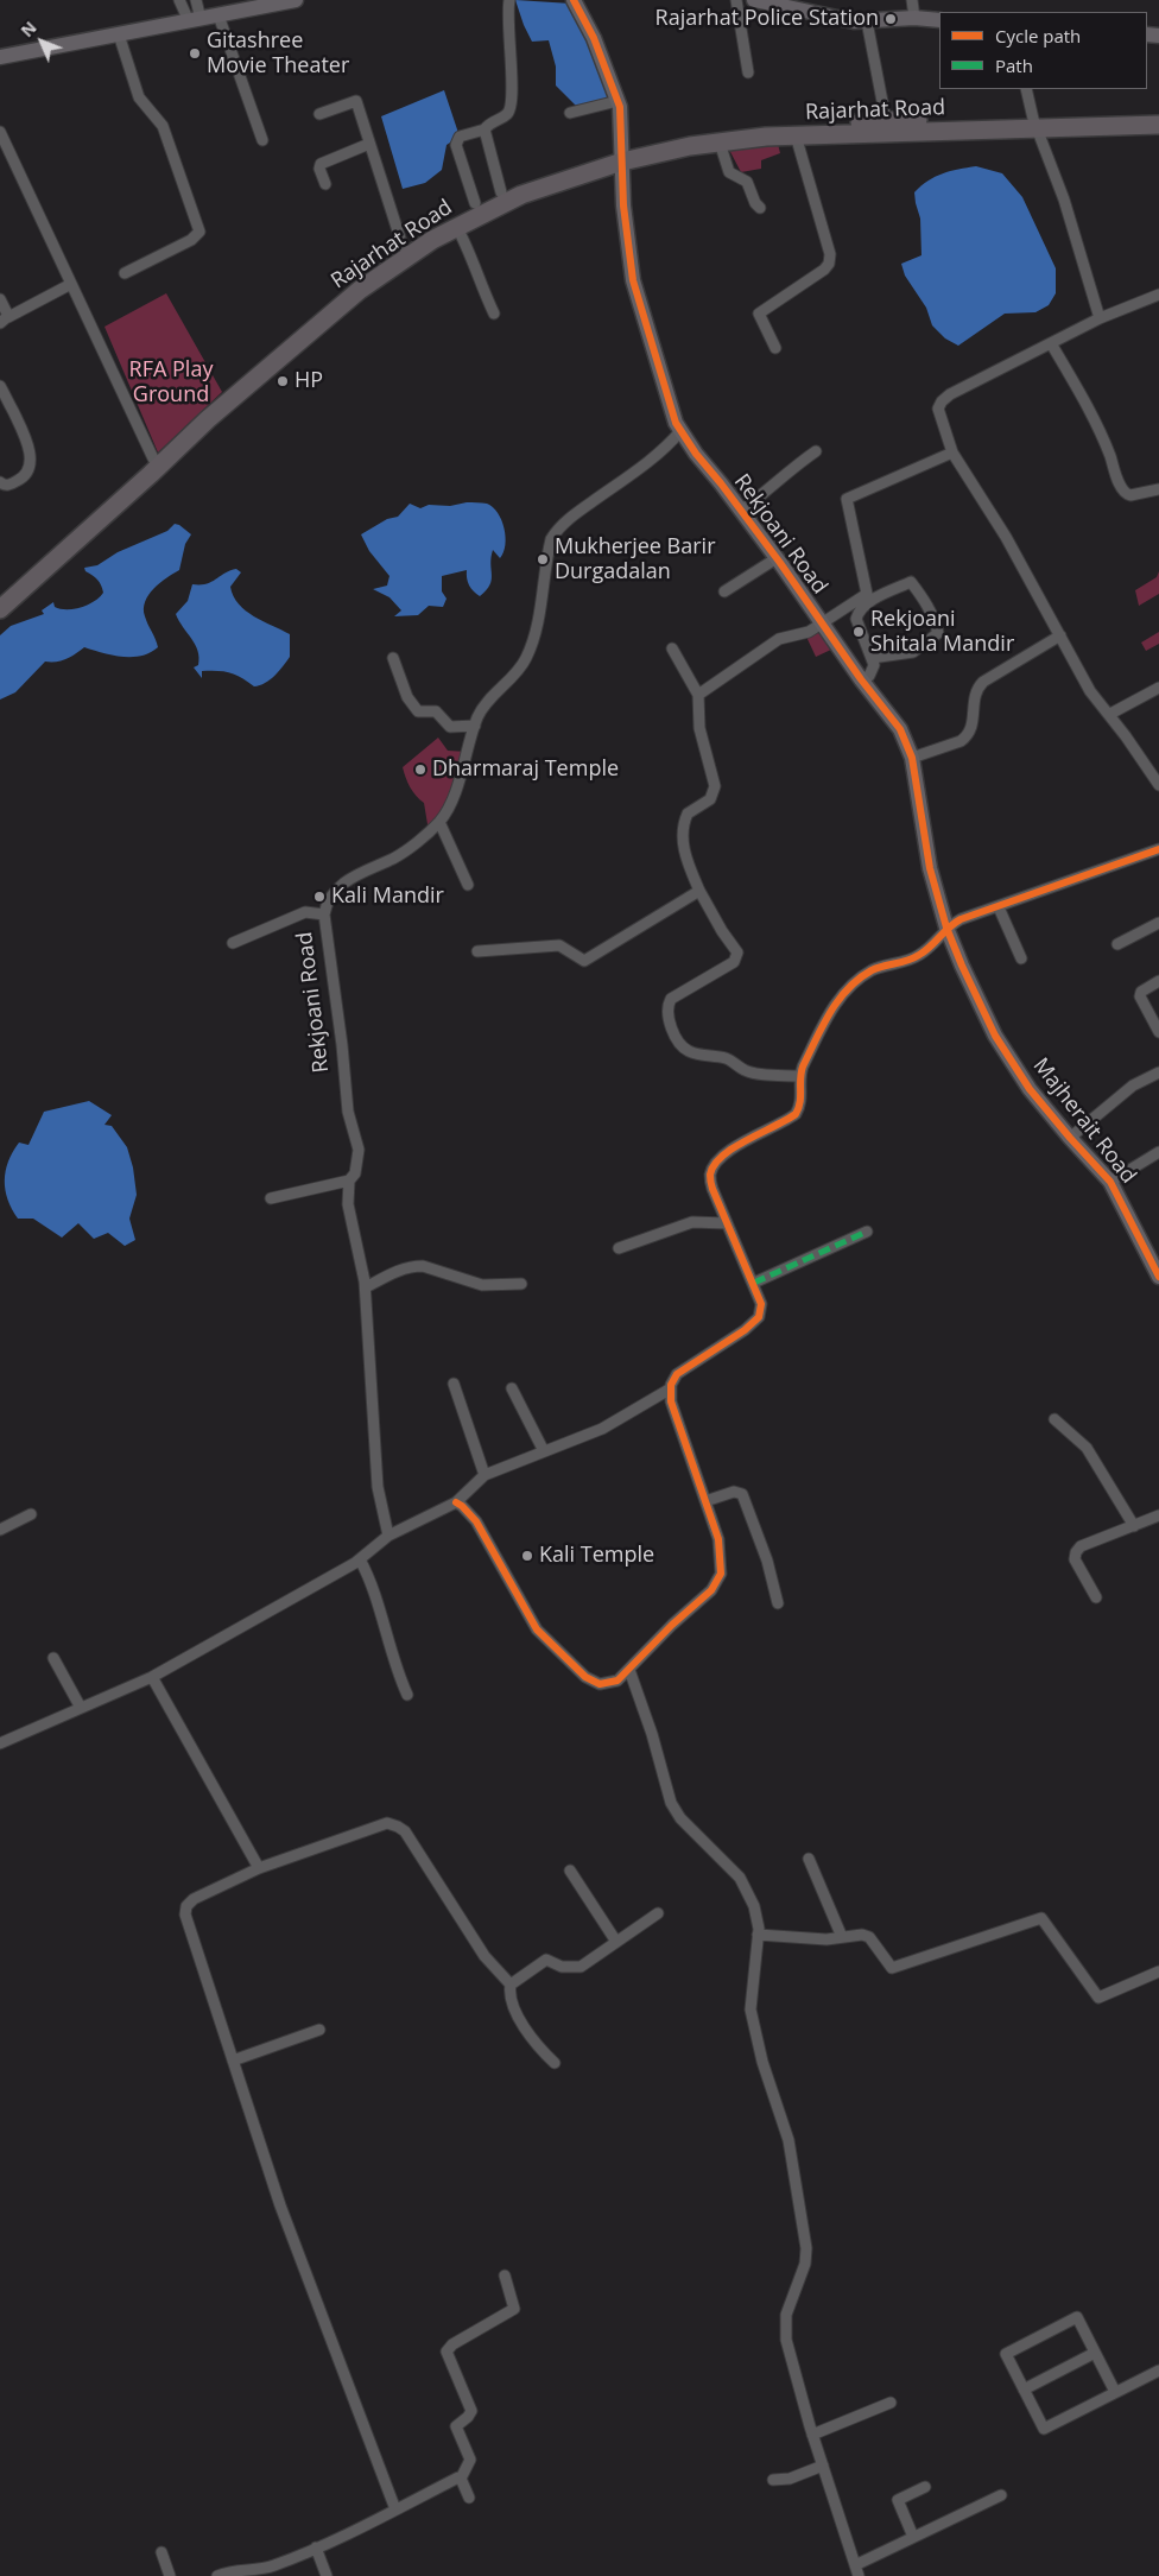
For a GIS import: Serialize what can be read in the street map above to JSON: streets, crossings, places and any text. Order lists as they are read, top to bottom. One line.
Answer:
{"streets":{"main road":["Rajarhat Road"],"street":["Rekjoani Road","Majherait Road"]},"crossings":[["Rajarhat Road","Rekjoani Road"],["Rekjoani Road","Majherait Road"]],"parks":["RFA Play Ground"],"places":["Rajarhat Police Station","Gitashree Movie Theater","HP","Mukherjee Barir Durgadalan","Rekjoani Shitala Mandir","Dharmaraj Temple","Kali Mandir","Kali Temple"],"legend":["Cycle path","Path"],"north":"top left"}
